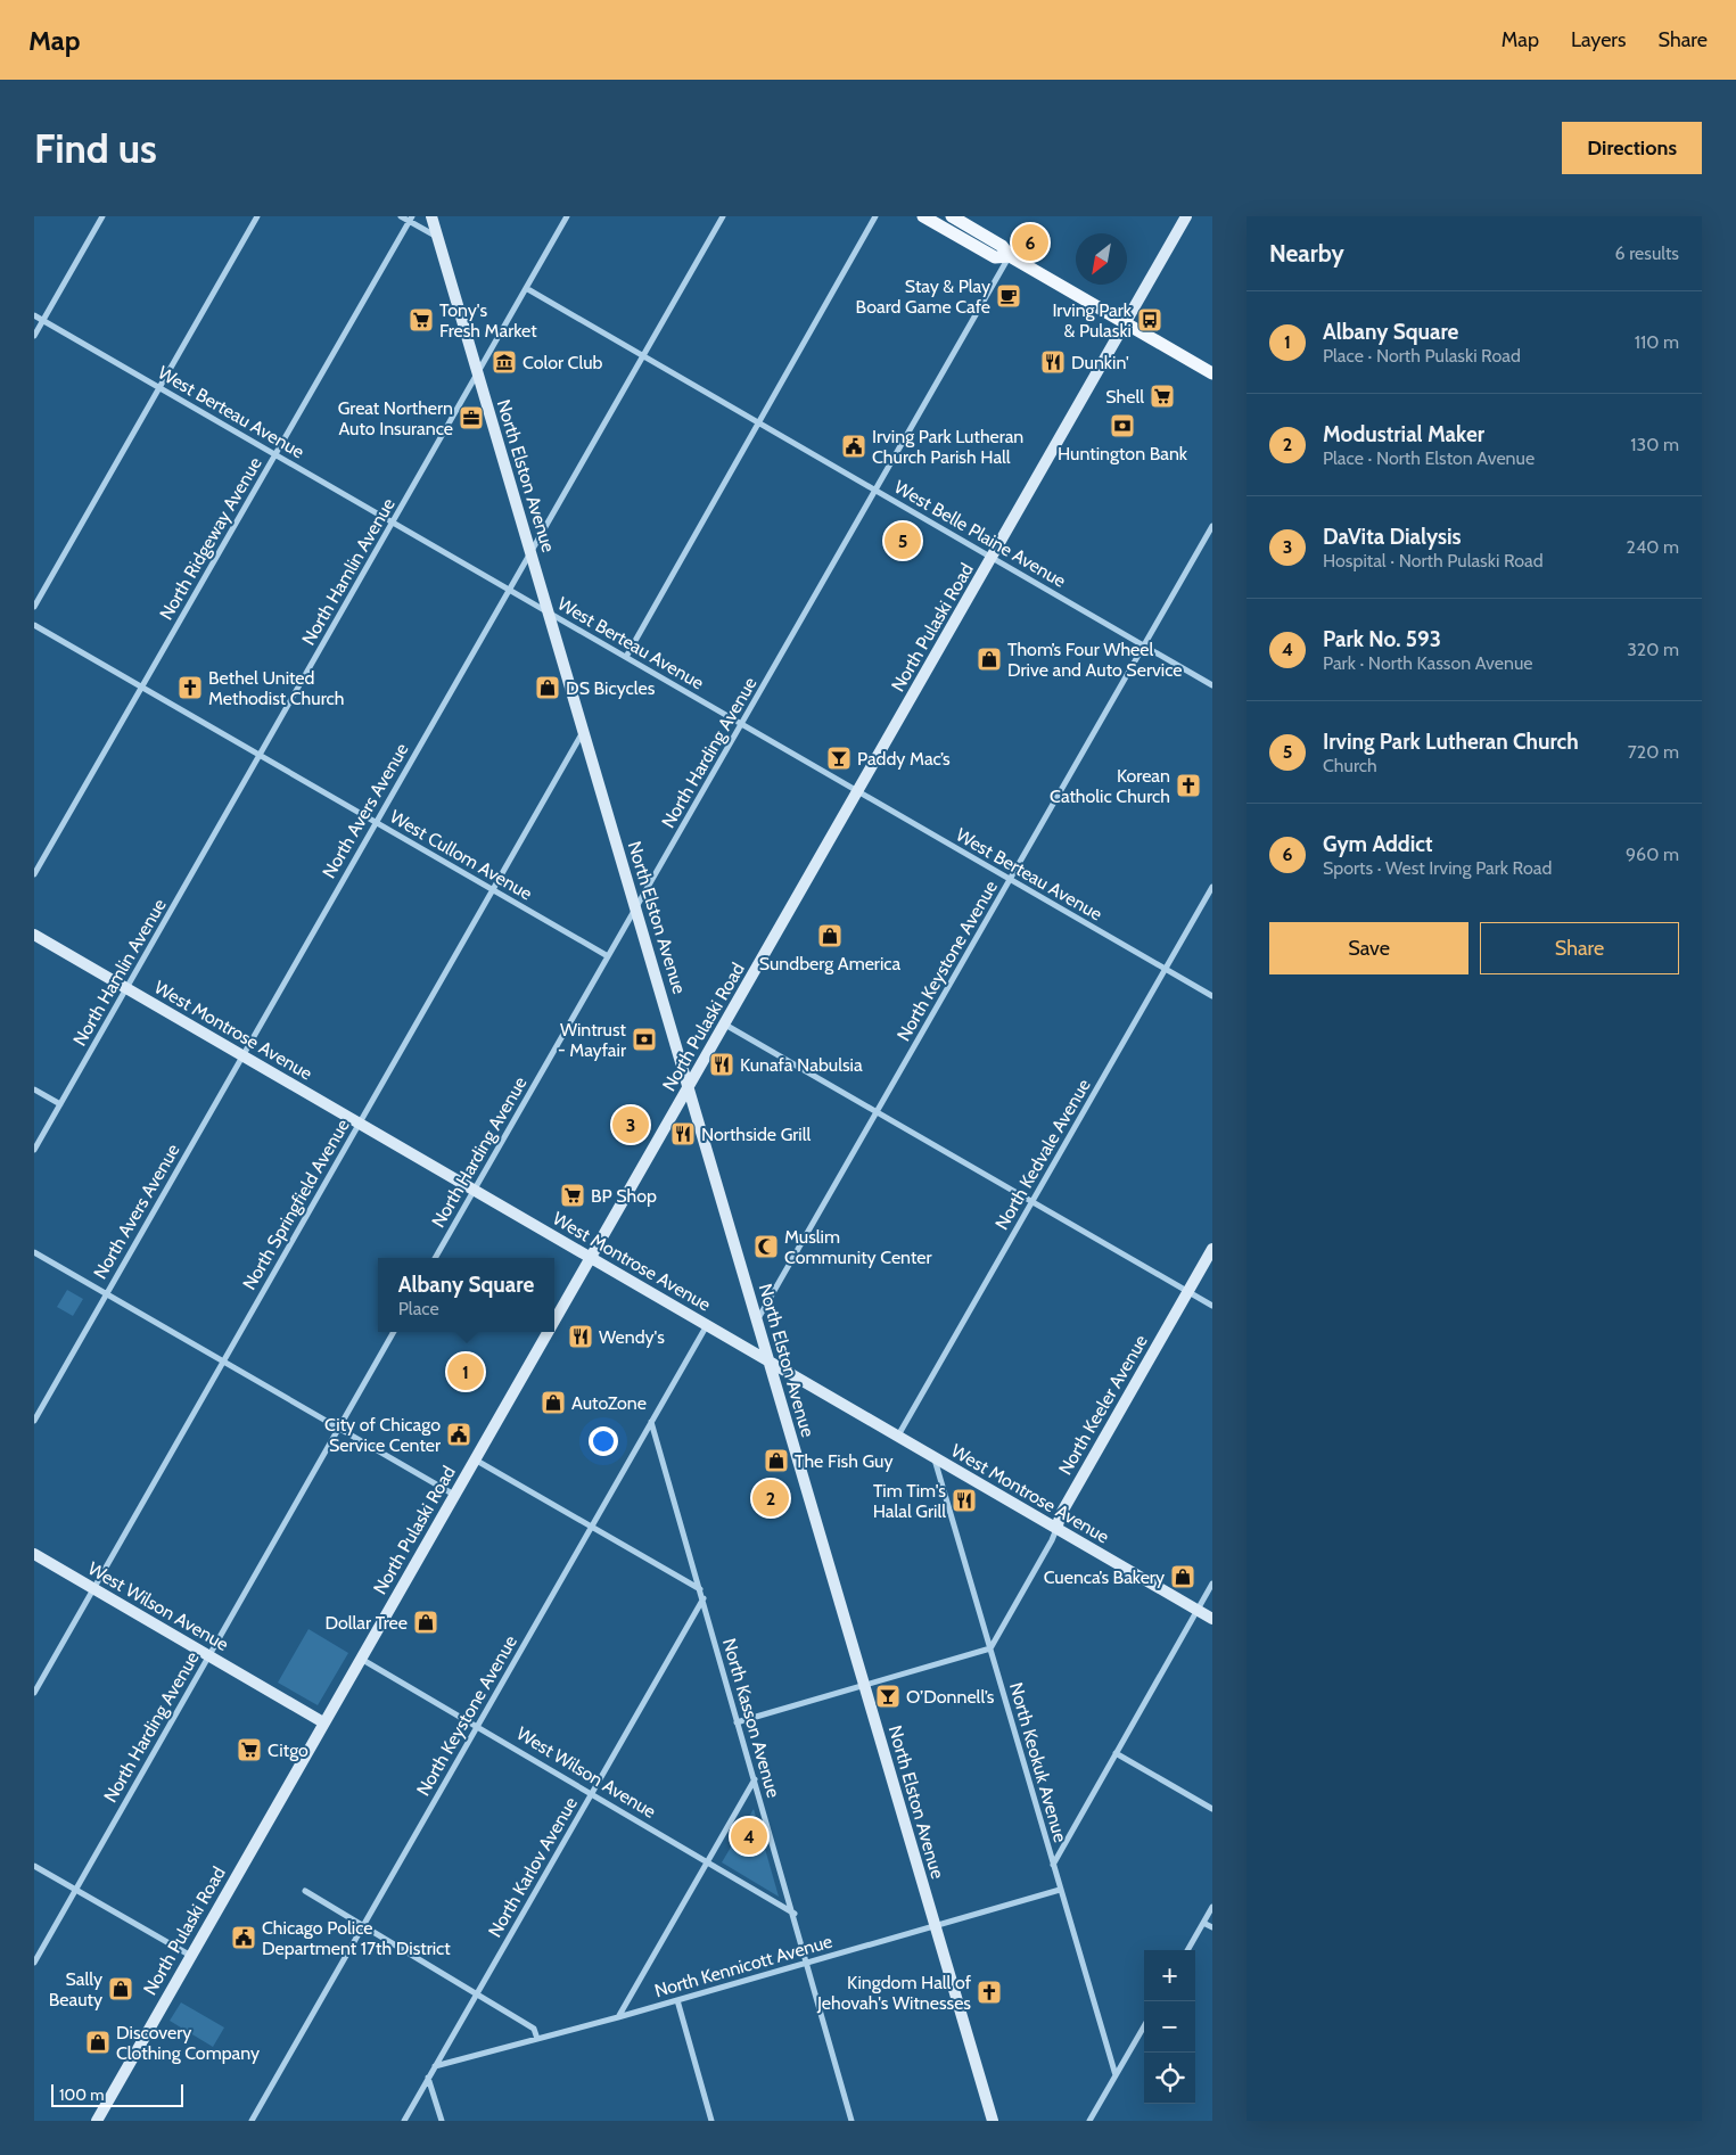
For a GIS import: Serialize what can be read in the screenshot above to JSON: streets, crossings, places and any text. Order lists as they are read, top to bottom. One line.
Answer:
{"streets":{"main road":["North Elston Avenue","North Pulaski Road","West Montrose Avenue","North Keeler Avenue","West Wilson Avenue"],"street":["West Berteau Avenue","West Belle Plaine Avenue","North Ridgeway Avenue","North Hamlin Avenue","North Harding Avenue","North Avers Avenue","West Cullom Avenue","North Keystone Avenue","North Kedvale Avenue","North Springfield Avenue","North Kasson Avenue","North Keokuk Avenue","North Karlov Avenue","North Kennicott Avenue"]},"crossings":[["West Berteau Avenue","North Elston Avenue"],["West Berteau Avenue","North Ridgeway Avenue"],["West Berteau Avenue","North Hamlin Avenue"],["West Berteau Avenue","North Pulaski Road"],["West Berteau Avenue","North Harding Avenue"],["West Berteau Avenue","North Avers Avenue"],["West Berteau Avenue","North Keystone Avenue"],["West Berteau Avenue","North Kedvale Avenue"],["North Elston Avenue","North Hamlin Avenue"],["North Elston Avenue","North Pulaski Road"],["North Elston Avenue","North Harding Avenue"],["North Elston Avenue","North Avers Avenue"],["North Elston Avenue","North Keystone Avenue"],["North Elston Avenue","West Montrose Avenue"],["North Elston Avenue","North Springfield Avenue"],["North Elston Avenue","North Kennicott Avenue"],["West Belle Plaine Avenue","North Hamlin Avenue"],["West Belle Plaine Avenue","North Pulaski Road"],["West Belle Plaine Avenue","North Harding Avenue"],["West Belle Plaine Avenue","North Avers Avenue"],["West Belle Plaine Avenue","North Keystone Avenue"],["North Ridgeway Avenue","West Cullom Avenue"],["North Hamlin Avenue","West Cullom Avenue"],["North Hamlin Avenue","West Montrose Avenue"],["North Pulaski Road","West Montrose Avenue"],["North Pulaski Road","West Wilson Avenue"],["North Harding Avenue","West Cullom Avenue"],["North Harding Avenue","West Montrose Avenue"],["North Harding Avenue","West Wilson Avenue"],["North Avers Avenue","West Cullom Avenue"],["North Avers Avenue","West Montrose Avenue"],["West Cullom Avenue","North Springfield Avenue"],["North Keystone Avenue","West Montrose Avenue"],["North Keystone Avenue","West Wilson Avenue"],["North Keystone Avenue","North Kasson Avenue"],["West Montrose Avenue","North Kedvale Avenue"],["West Montrose Avenue","North Springfield Avenue"],["West Montrose Avenue","North Keeler Avenue"],["West Montrose Avenue","North Keokuk Avenue"],["North Springfield Avenue","West Wilson Avenue"],["North Keeler Avenue","North Keokuk Avenue"],["West Wilson Avenue","North Kasson Avenue"],["West Wilson Avenue","North Karlov Avenue"],["North Kasson Avenue","North Karlov Avenue"],["North Kasson Avenue","North Kennicott Avenue"],["North Keokuk Avenue","North Kennicott Avenue"],["North Karlov Avenue","North Kennicott Avenue"]],"places":{"cafe":["Stay & Play Board Game Cafe"],"supermarket":["Tony's Fresh Market","Shell","BP Shop","Citgo"],"bus stop":["Irving Park & Pulaski"],"museum":["Color Club"],"restaurant":["Dunkin'","Kunafa Nabulsia","Northside Grill","Wendy's","Tim Tim's Halal Grill"],"office":["Great Northern Auto Insurance"],"bank":["Huntington Bank","Wintrust - Mayfair"],"public building":["Irving Park Lutheran Church Parish Hall","City of Chicago Service Center","Chicago Police Department 17th District"],"shop":["Thom’s Four Wheel Drive and Auto Service","DS Bicycles","Sundberg America","AutoZone","The Fish Guy","Cuenca’s Bakery","Dollar Tree","Sally Beauty","Discovery Clothing Company"],"church":["Bethel United Methodist Church","Korean Catholic Church","Kingdom Hall of Jehovah's Witnesses"],"bar":["Paddy Mac’s","O’Donnell’s"],"mosque":["Muslim Community Center"]},"scale_bar":"100 m","north":"bottom left","page":{"header":"Map","nav":["Map","Layers","Share"],"buttons":["Directions",["Save","Share"]],"title":"Find us","heading":["Nearby","6 results"],"pins":["6","5","3","1","2","4"],"list":[{"mark":"1","name":"Albany Square","note":"Place · North Pulaski Road","value":"110 m"},{"mark":"2","name":"Modustrial Maker","note":"Place · North Elston Avenue","value":"130 m"},{"mark":"3","name":"DaVita Dialysis","note":"Hospital · North Pulaski Road","value":"240 m"},{"mark":"4","name":"Park No. 593","note":"Park · North Kasson Avenue","value":"320 m"},{"mark":"5","name":"Irving Park Lutheran Church","note":"Church","value":"720 m"},{"mark":"6","name":"Gym Addict","note":"Sports · West Irving Park Road","value":"960 m"}],"popup":["Albany Square","Place"],"map_buttons":["+","−"],"scale":"100 m"}}
